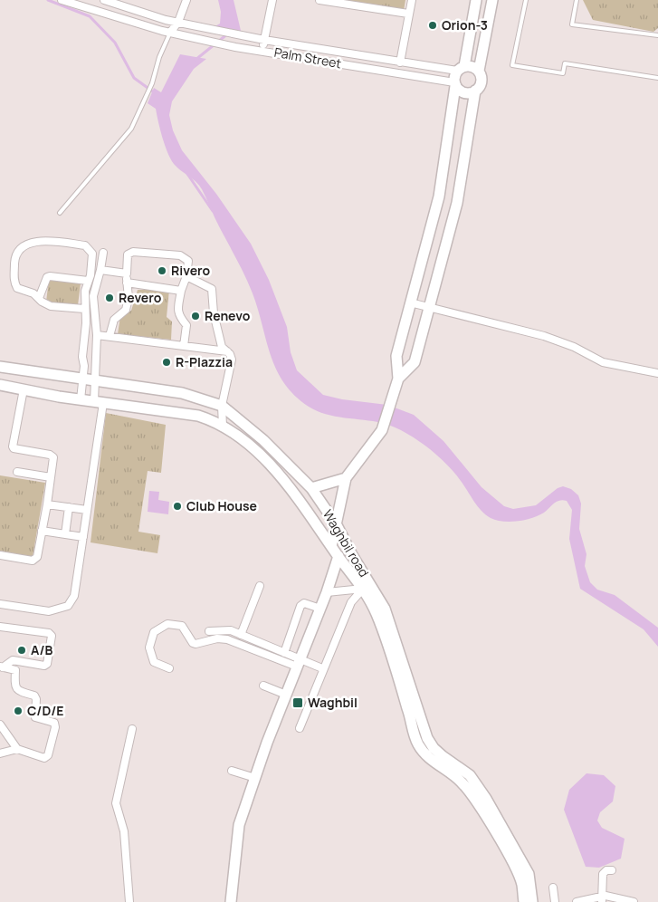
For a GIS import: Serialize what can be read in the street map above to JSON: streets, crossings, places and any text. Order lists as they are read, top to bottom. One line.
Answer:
{"streets":{"main road":["Waghbil road"],"street":["Palm Street"]},"places":{"other":["Orion-3","Rivero","Revero","Renevo","R-Plazzia","Club House","A/B","C/D/E"],"transit":["Waghbil"]}}
